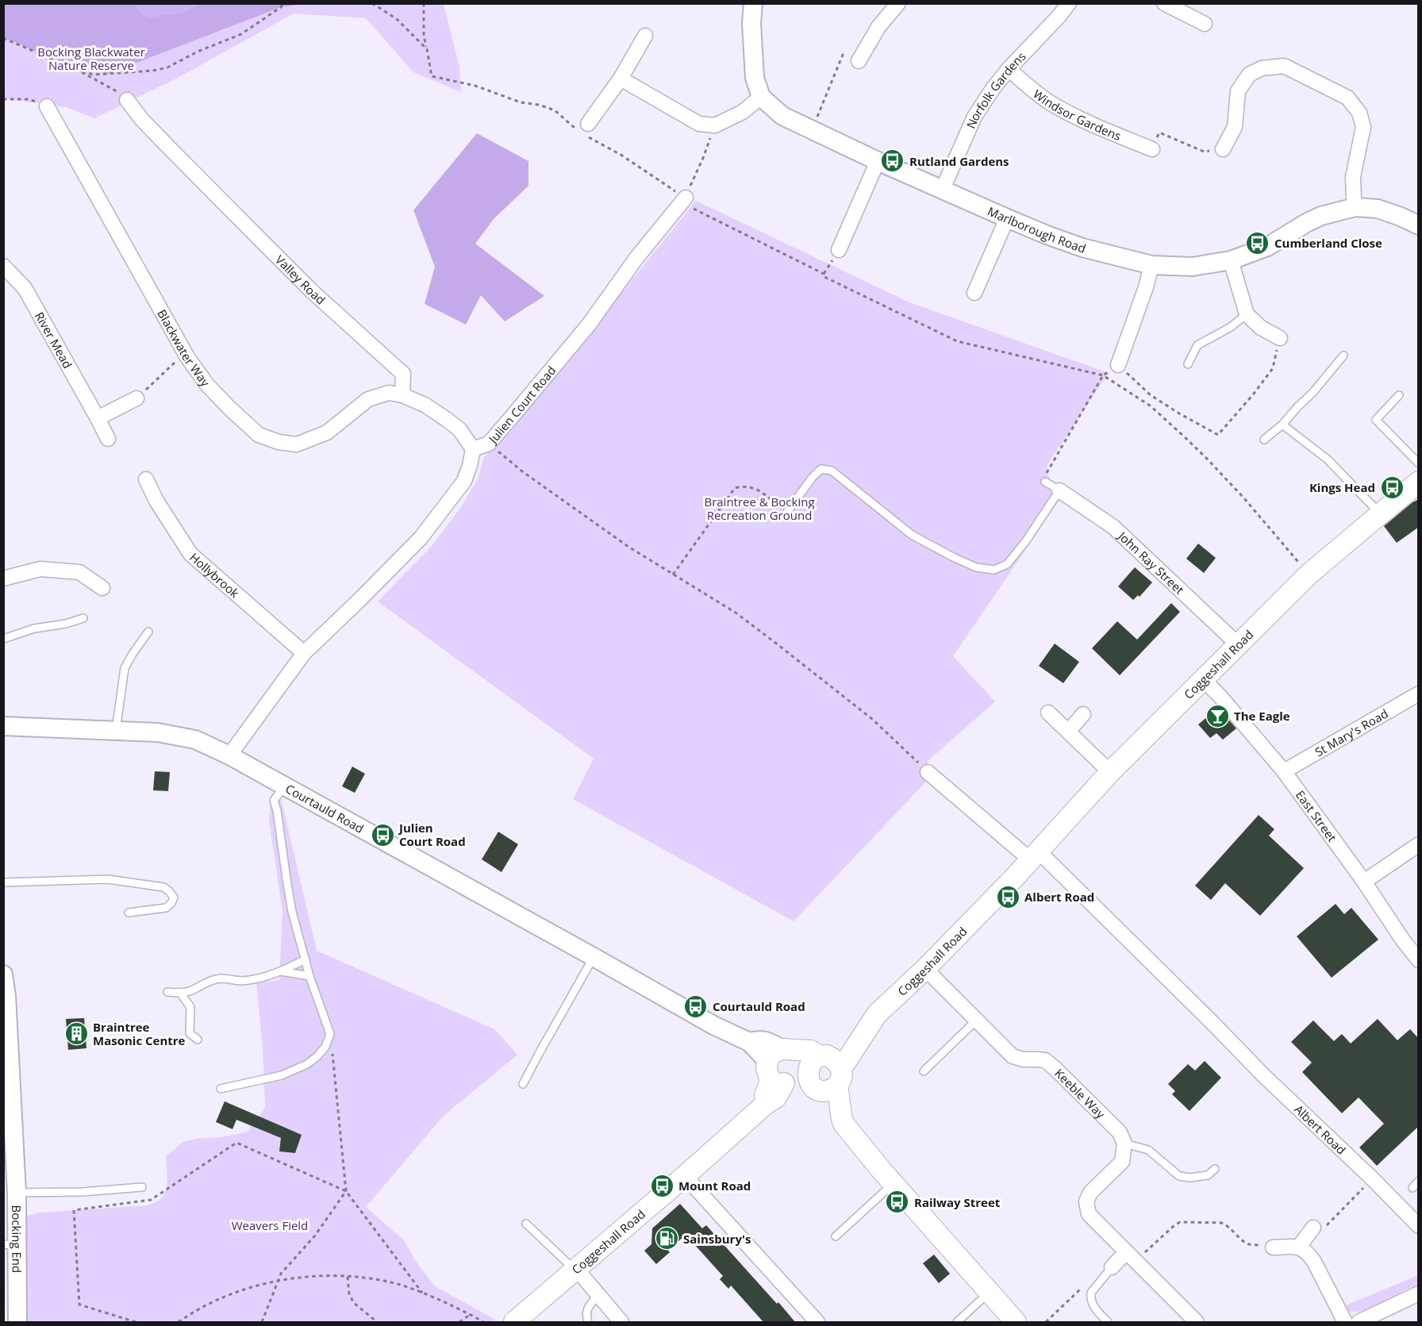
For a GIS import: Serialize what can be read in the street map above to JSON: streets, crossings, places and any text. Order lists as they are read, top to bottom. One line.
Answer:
{"streets":{"main road":["Coggeshall Road"],"street":["Norfolk Gardens","Windsor Gardens","Marlborough Road","Valley Road","River Mead","Blackwater Way","Julien Court Road","John Ray Street","Hollybrook","St Mary's Road","Courtauld Road","East Street","Keeble Way","Albert Road","Bocking End"]},"crossings":[["Norfolk Gardens","Windsor Gardens"],["Norfolk Gardens","Marlborough Road"],["Valley Road","Blackwater Way"],["John Ray Street","Coggeshall Road"],["Coggeshall Road","Courtauld Road"],["Coggeshall Road","East Street"],["Coggeshall Road","Keeble Way"],["Coggeshall Road","Albert Road"],["St Mary's Road","East Street"]],"parks":["Bocking Blackwater Nature Reserve","Braintree & Bocking Recreation Ground","Weavers Field"],"places":{"bus stop":["Rutland Gardens","Cumberland Close","Kings Head","Julien Court Road","Albert Road","Courtauld Road","Mount Road","Railway Street"],"bar":["The Eagle"],"building":["Braintree Masonic Centre"],"fuel station":["Sainsbury's"]}}
